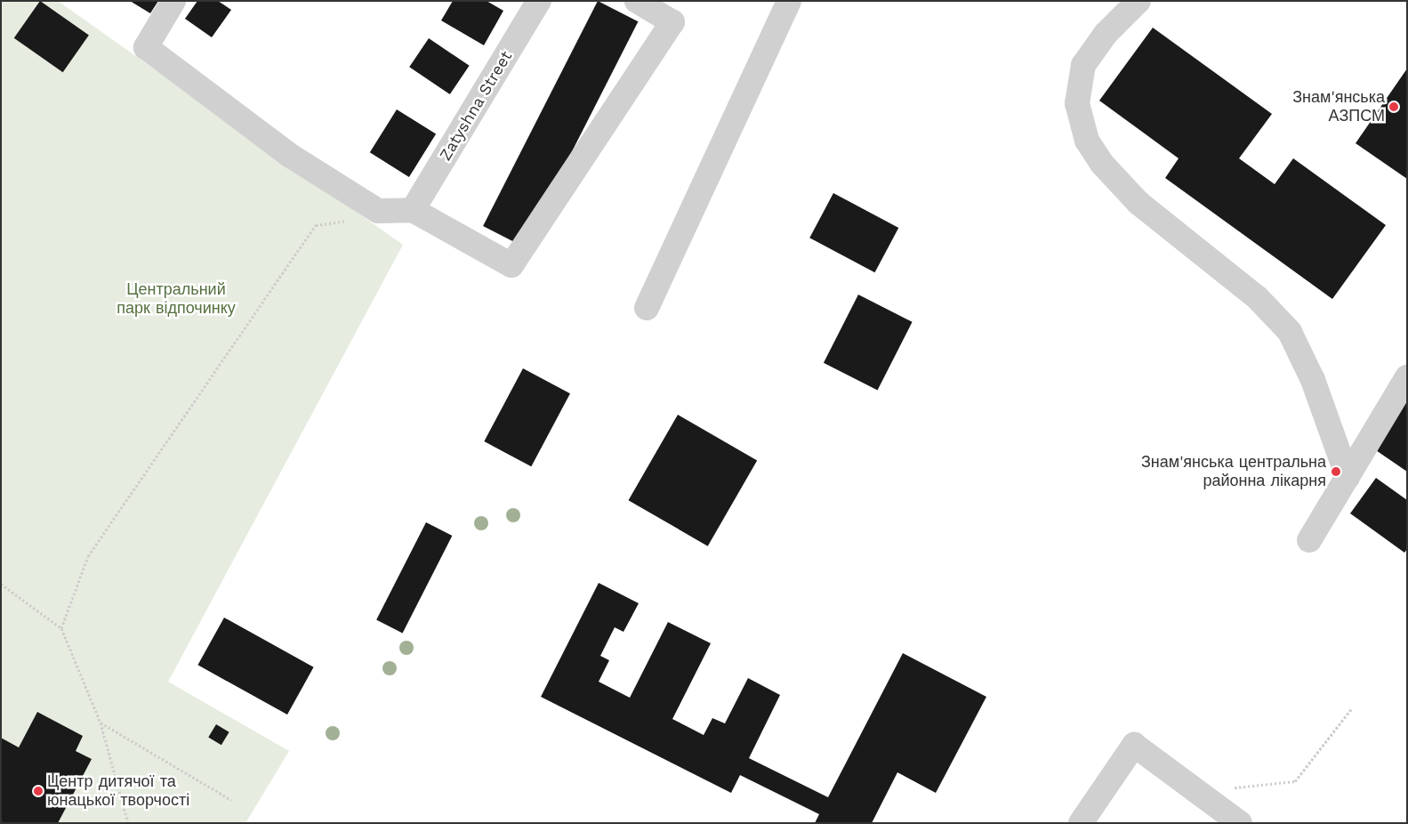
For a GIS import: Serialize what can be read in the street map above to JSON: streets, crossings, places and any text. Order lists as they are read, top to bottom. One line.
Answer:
{"streets":{"street":["Zatyshna Street"]},"parks":["Центральний парк відпочинку"],"places":["Знам'янська АЗПСМ","Знам'янська центральна районна лікарня","Центр дитячої та юнацької творчості"]}
